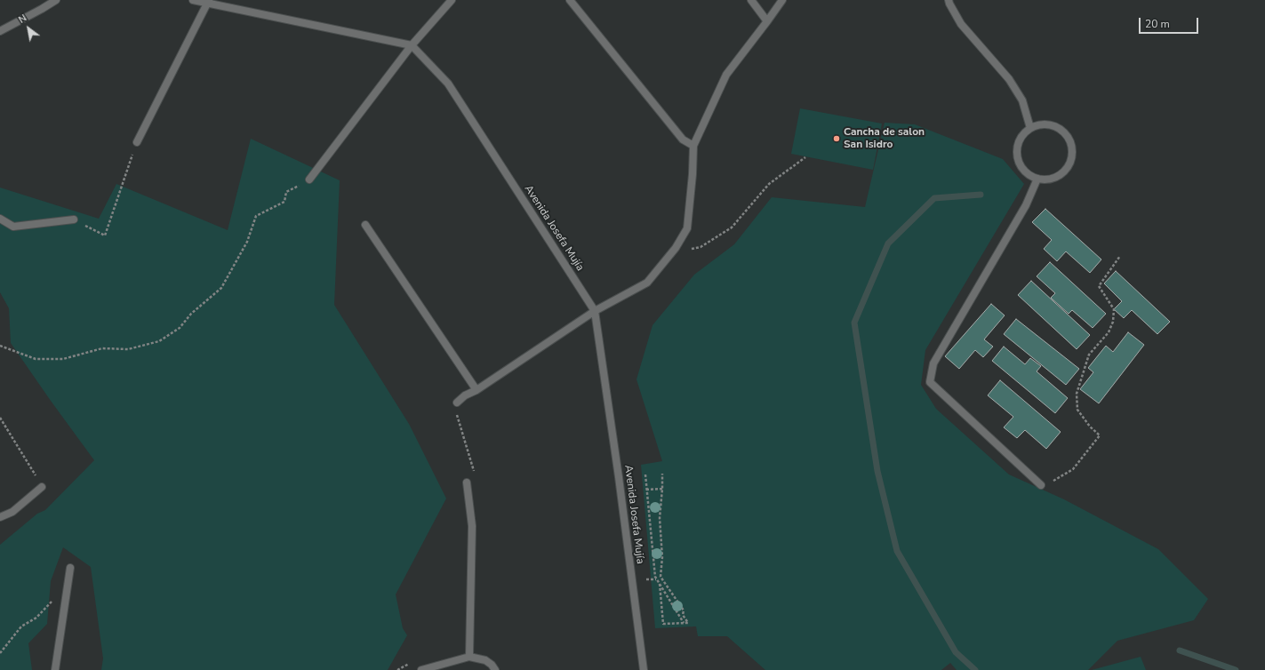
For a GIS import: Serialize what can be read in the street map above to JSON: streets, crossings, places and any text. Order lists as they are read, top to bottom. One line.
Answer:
{"streets":{"street":["Avenida Josefa Mujía"]},"places":["Cancha de salon San Isidro"],"scale_bar":"20 m","north":"top left"}
